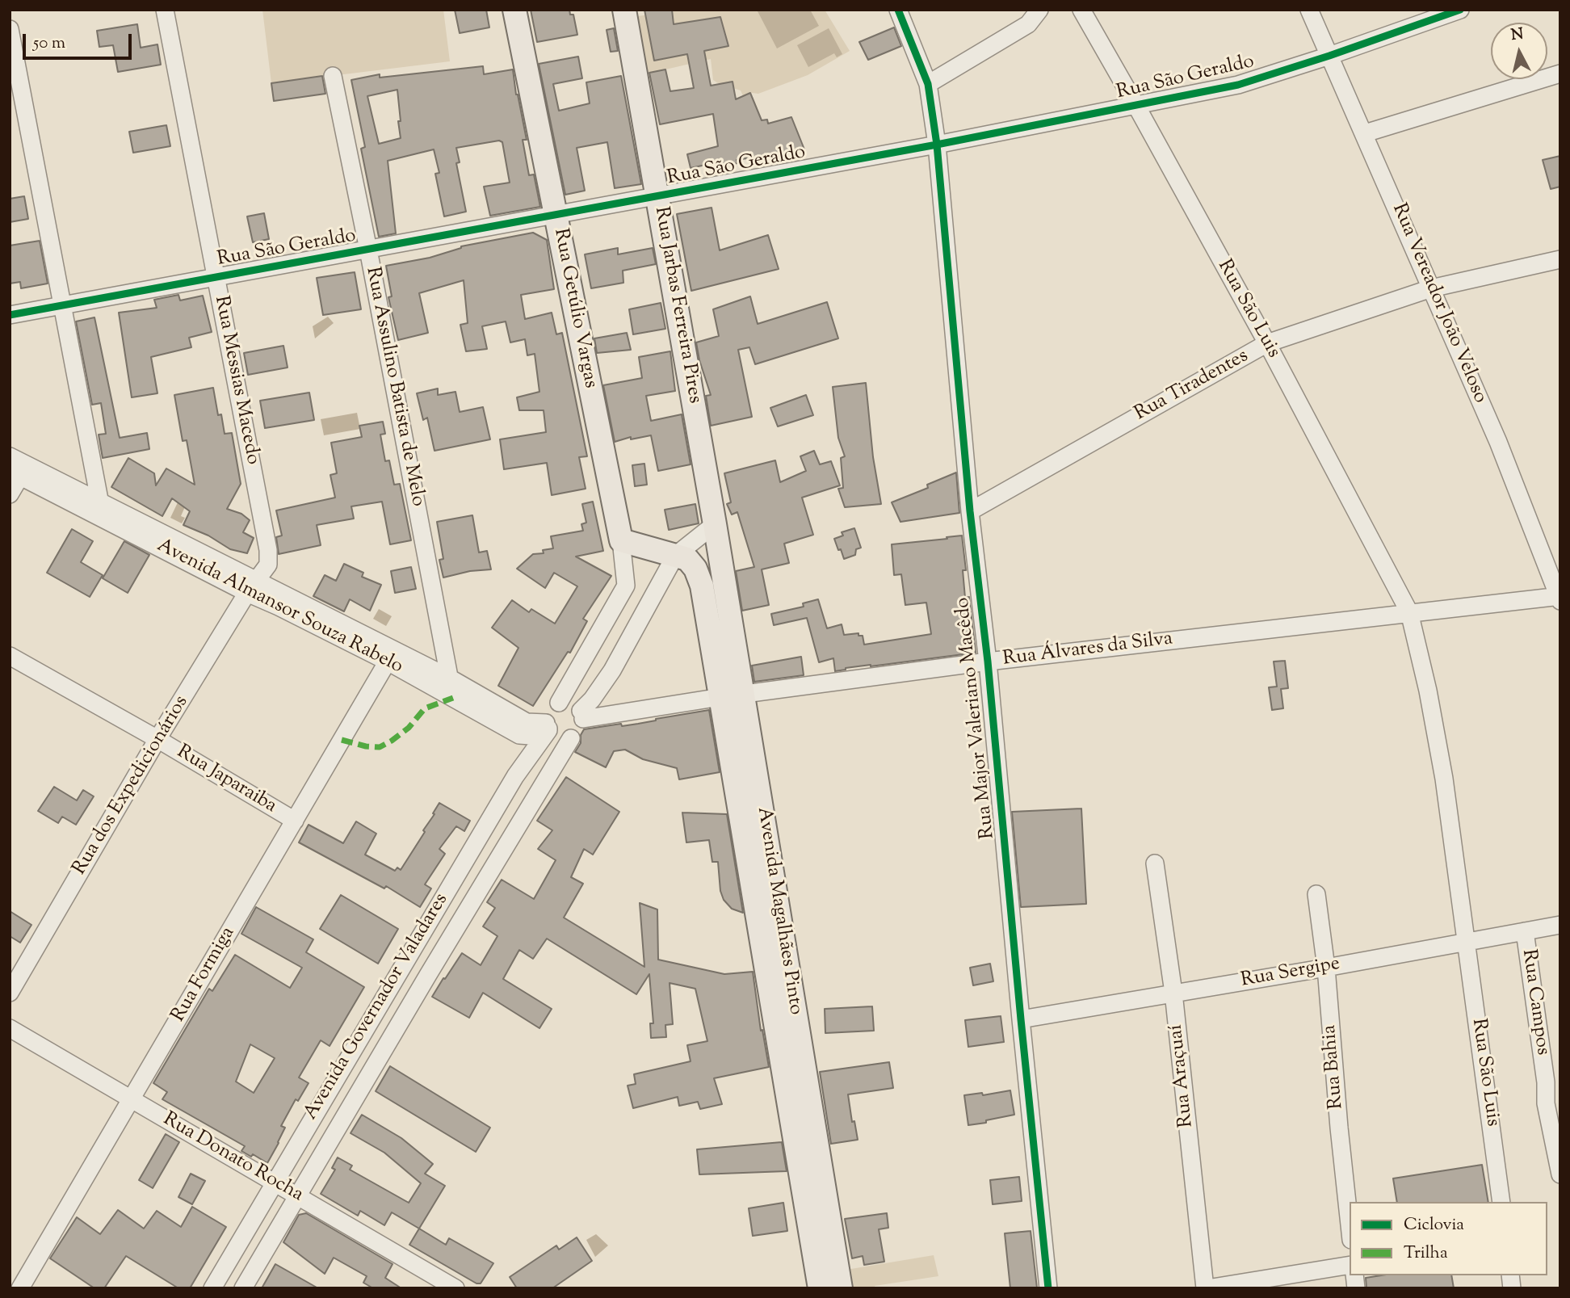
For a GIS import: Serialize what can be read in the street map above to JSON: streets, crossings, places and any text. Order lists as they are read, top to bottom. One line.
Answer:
{"streets":{"main road":["Rua Jarbas Ferreira Pires","Rua Getúlio Vargas","Avenida Magalhães Pinto"],"street":["Rua São Geraldo","Rua Vereador João Veloso","Rua São Luis","Rua Messias Macedo","Rua Tiradentes","Rua Assulino Batista de Melo","Avenida Almansor Souza Rabelo","Rua Álvares da Silva","Rua Major Valeriano Macêdo","Rua Japaraiba","Rua dos Expedicionários","Rua Sergipe","Rua Formiga","Rua Campos","Avenida Governador Valadares","Rua Bahia","Rua Araçuaí","Rua Donato Rocha"]},"crossings":[["Rua São Geraldo","Rua Vereador João Veloso"],["Rua São Geraldo","Rua Jarbas Ferreira Pires"],["Rua São Geraldo","Rua Getúlio Vargas"],["Rua São Geraldo","Rua São Luis"],["Rua São Geraldo","Rua Messias Macedo"],["Rua São Geraldo","Rua Assulino Batista de Melo"],["Rua São Geraldo","Rua Major Valeriano Macêdo"],["Rua Vereador João Veloso","Rua Tiradentes"],["Rua Vereador João Veloso","Rua Álvares da Silva"],["Rua Jarbas Ferreira Pires","Avenida Magalhães Pinto"],["Rua Getúlio Vargas","Avenida Almansor Souza Rabelo"],["Rua Getúlio Vargas","Rua Álvares da Silva"],["Rua Getúlio Vargas","Avenida Governador Valadares"],["Rua São Luis","Rua Tiradentes"],["Rua São Luis","Rua Álvares da Silva"],["Rua São Luis","Rua Sergipe"],["Rua Messias Macedo","Avenida Almansor Souza Rabelo"],["Rua Messias Macedo","Rua dos Expedicionários"],["Rua Tiradentes","Rua Major Valeriano Macêdo"],["Rua Assulino Batista de Melo","Avenida Almansor Souza Rabelo"],["Avenida Almansor Souza Rabelo","Rua Álvares da Silva"],["Avenida Almansor Souza Rabelo","Rua dos Expedicionários"],["Avenida Almansor Souza Rabelo","Rua Formiga"],["Avenida Almansor Souza Rabelo","Avenida Governador Valadares"],["Rua Álvares da Silva","Rua Major Valeriano Macêdo"],["Rua Álvares da Silva","Avenida Magalhães Pinto"],["Rua Álvares da Silva","Avenida Governador Valadares"],["Rua Major Valeriano Macêdo","Rua Sergipe"],["Rua Japaraiba","Rua dos Expedicionários"],["Rua Japaraiba","Rua Formiga"],["Rua Sergipe","Rua Campos"],["Rua Sergipe","Rua Bahia"],["Rua Sergipe","Rua Araçuaí"],["Rua Formiga","Rua Donato Rocha"],["Avenida Governador Valadares","Rua Donato Rocha"]],"legend":["Ciclovia","Trilha"],"scale_bar":"50 m","north":"top"}
